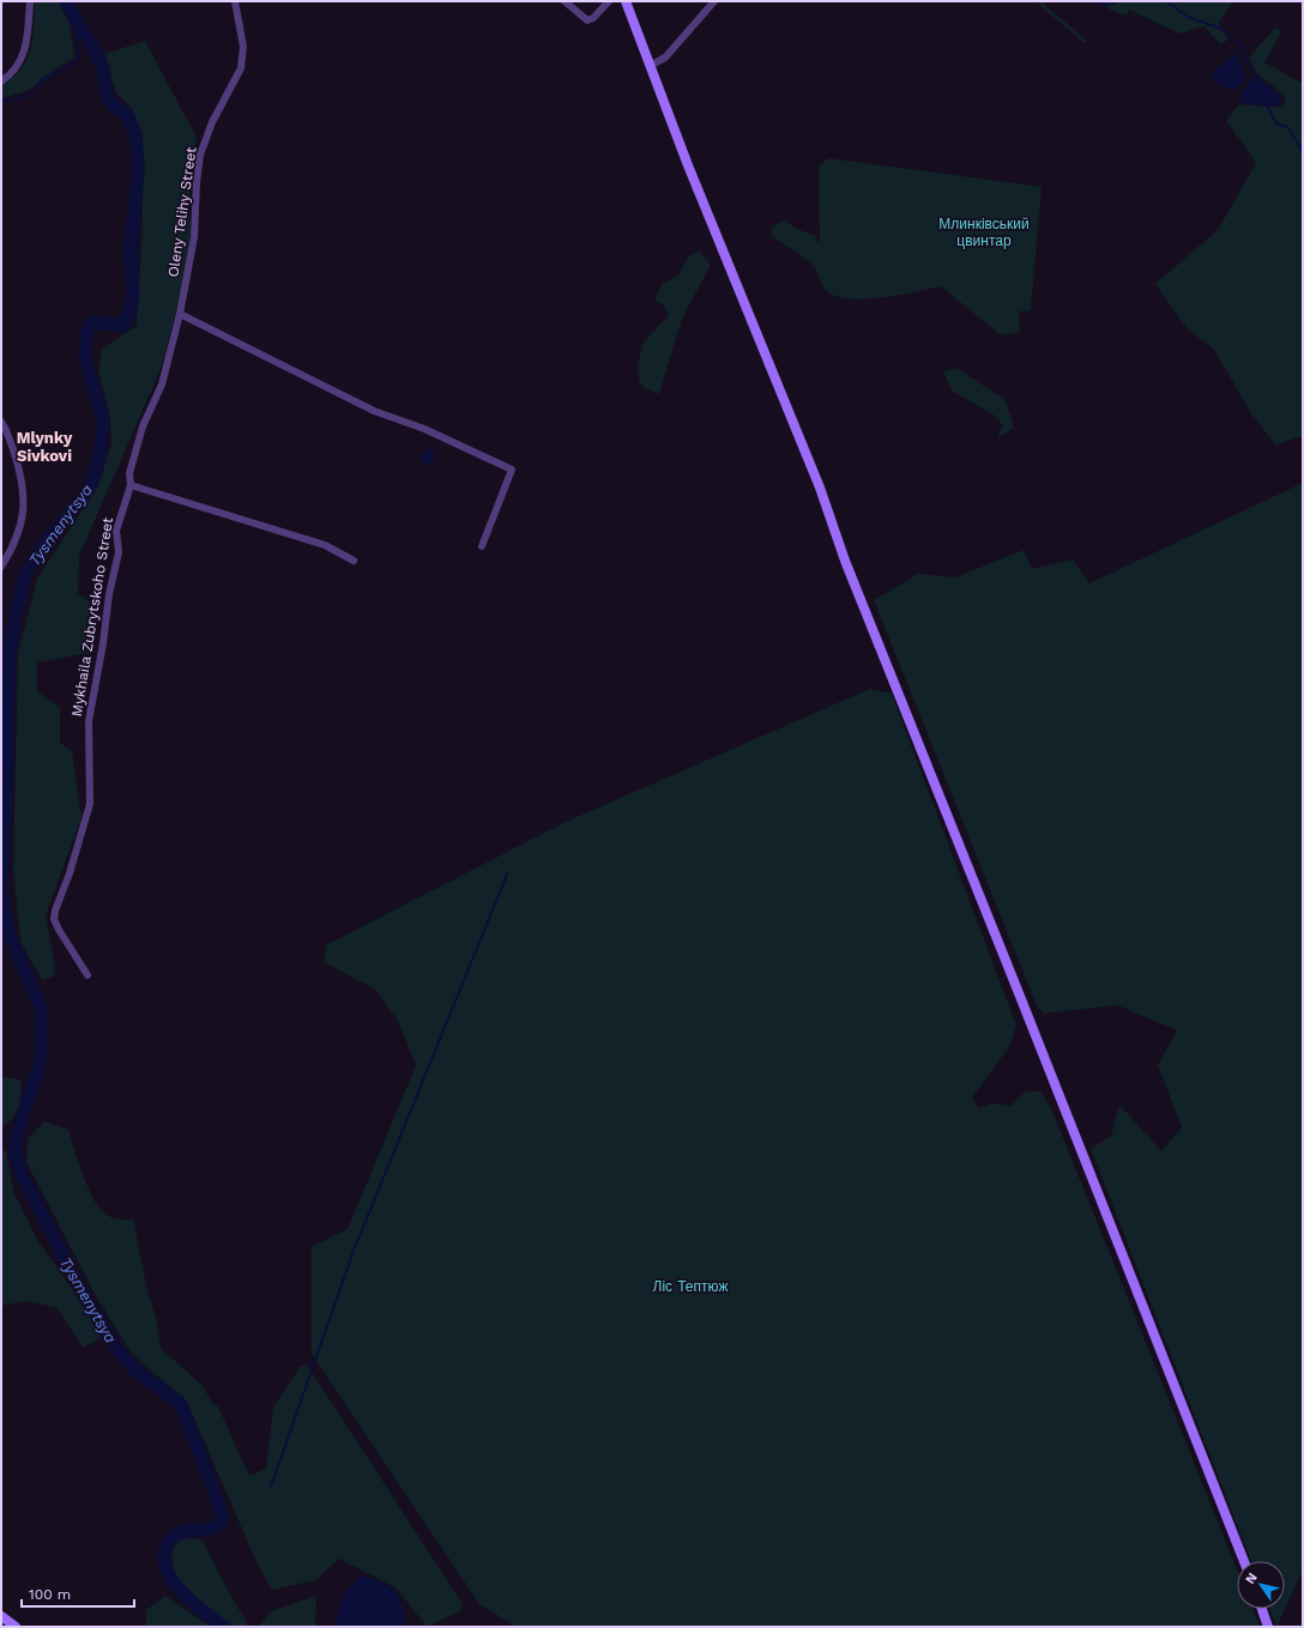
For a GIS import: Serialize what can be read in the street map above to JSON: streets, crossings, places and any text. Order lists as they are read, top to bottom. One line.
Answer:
{"streets":{"street":["Oleny Telihy Street","Mykhaila Zubrytskoho Street"]},"crossings":[["Oleny Telihy Street","Mykhaila Zubrytskoho Street"]],"districts":["Mlynky Sivkovi"],"water":["Tysmenytsya"],"parks":["Млинківський цвинтар","Ліс Тептюж"],"scale_bar":"100 m","north":"top left"}
